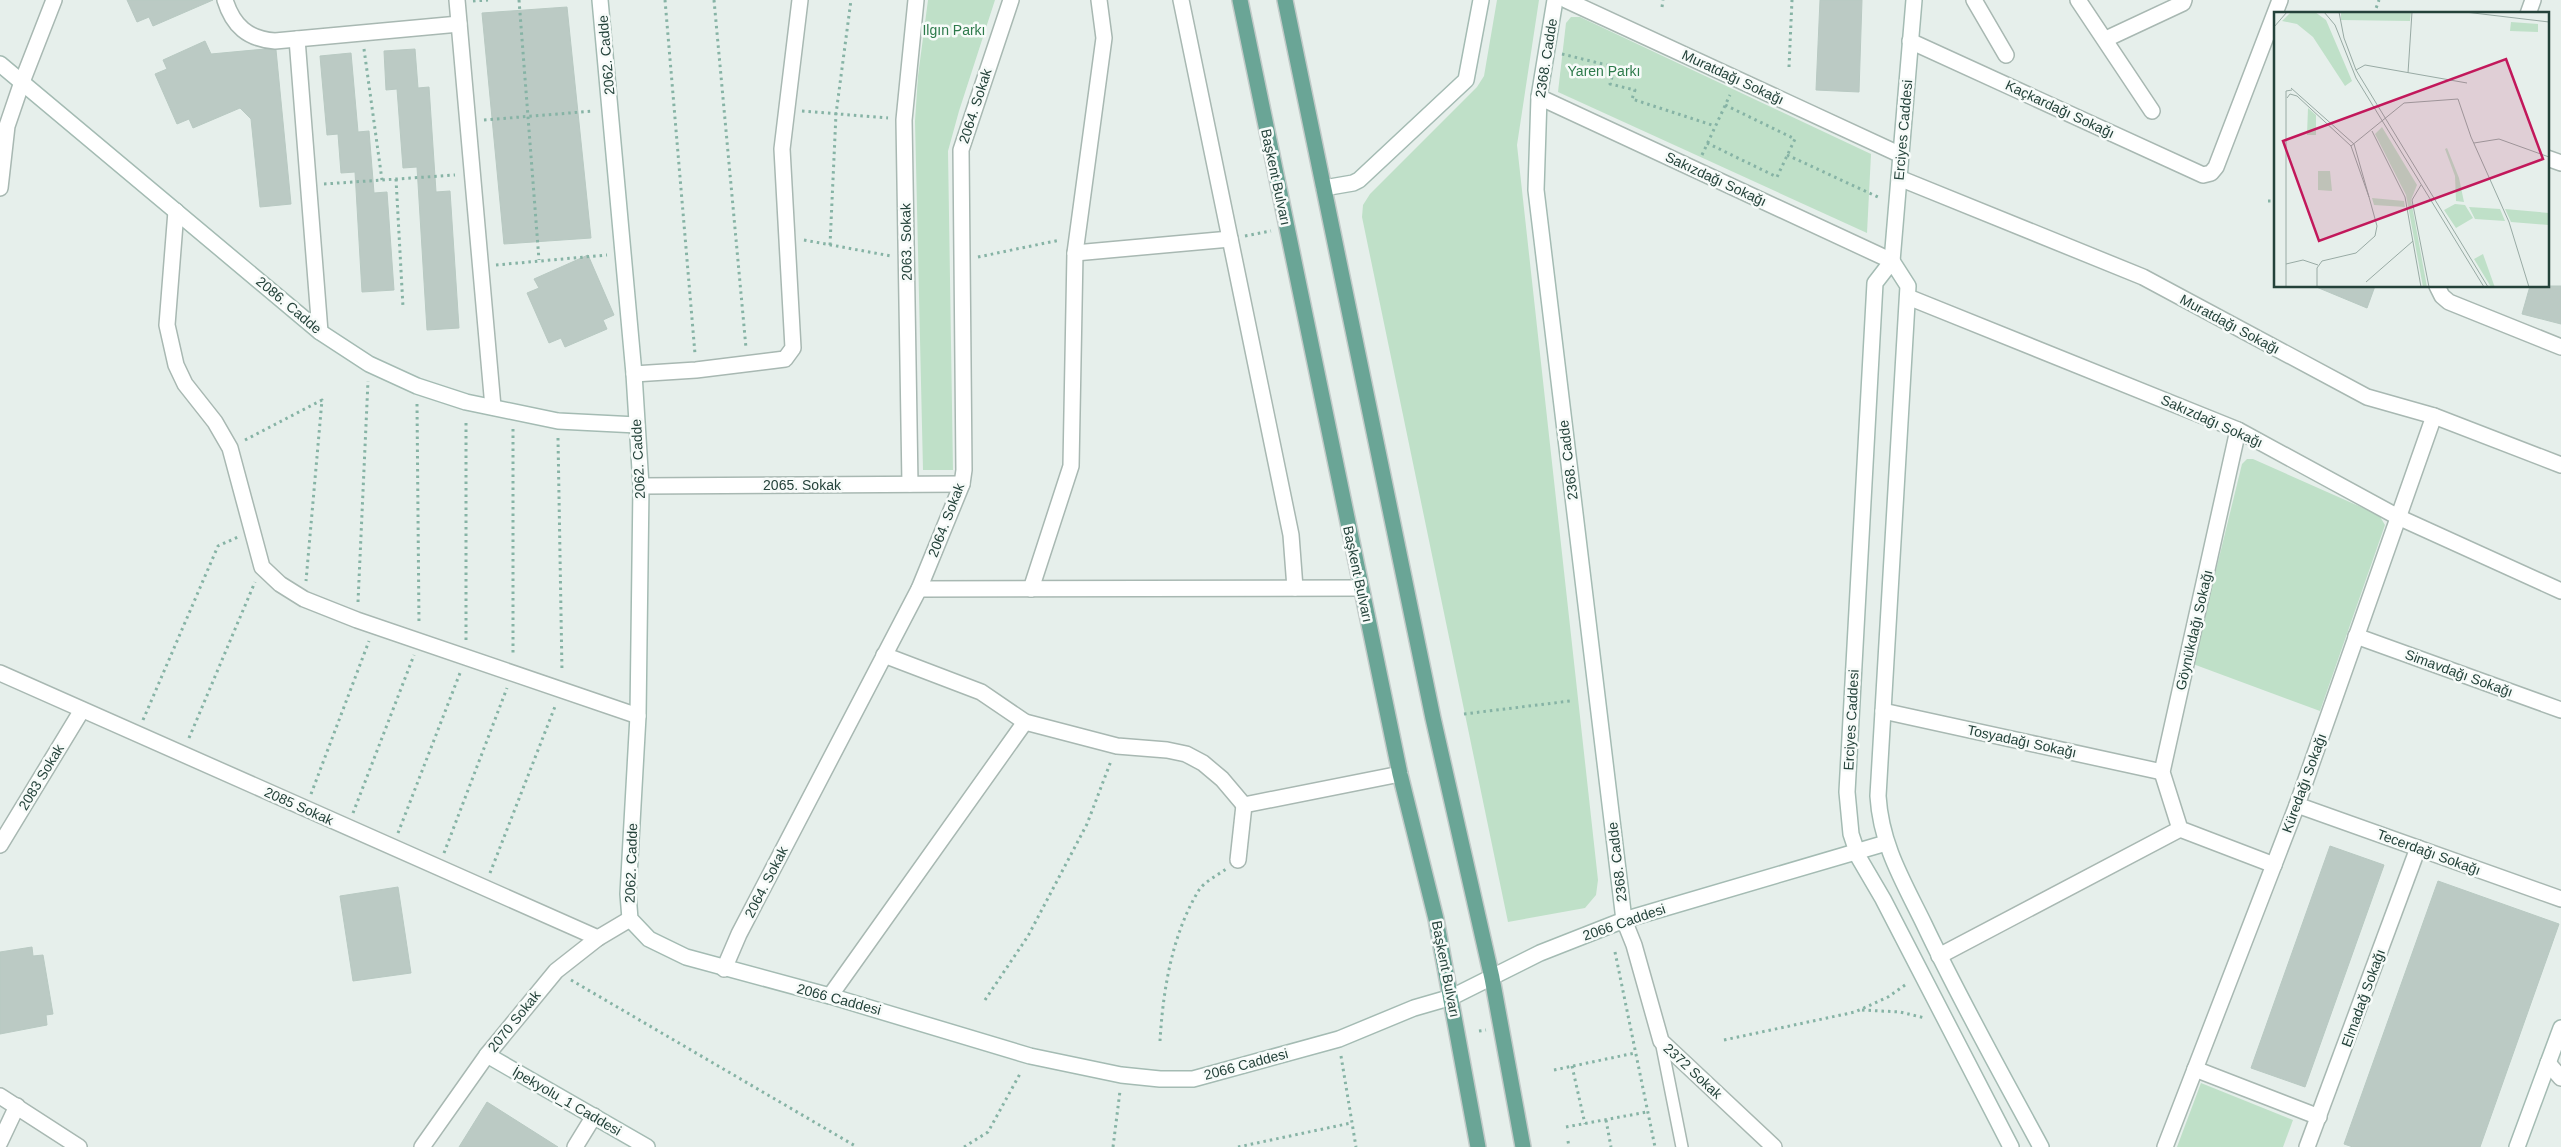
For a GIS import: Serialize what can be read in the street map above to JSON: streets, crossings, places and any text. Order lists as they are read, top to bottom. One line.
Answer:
{"streets":{"main road":["Başkent Bulvarı"],"street":["2062. Cadde","2368. Cadde","Muratdağı Sokağı","2064. Sokak","Kaçkardağı Sokağı","Erciyes Caddesi","Sakızdağı Sokağı","2063. Sokak","2086. Cadde","2065. Sokak","Göynükdağı Sokağı","Simavdağı Sokağı","Tosyadağı Sokağı","2083 Sokak","Küredağı Sokağı","2085 Sokak","Tecerdağı Sokağı","2066 Caddesi","Elmadağ Sokağı","2070 Sokak","2372 Sokak","İpekyolu_1 Caddesi"]},"crossings":[["2062. Cadde","2086. Cadde"],["2062. Cadde","2065. Sokak"],["2062. Cadde","2066 Caddesi"],["2062. Cadde","2070 Sokak"],["2368. Cadde","Sakızdağı Sokağı"],["2368. Cadde","2066 Caddesi"],["2368. Cadde","2372 Sokak"],["Muratdağı Sokağı","Erciyes Caddesi"],["Muratdağı Sokağı","Küredağı Sokağı"],["2064. Sokak","2065. Sokak"],["2064. Sokak","2066 Caddesi"],["Kaçkardağı Sokağı","Erciyes Caddesi"],["Erciyes Caddesi","Sakızdağı Sokağı"],["Erciyes Caddesi","2066 Caddesi"],["Başkent Bulvarı","2066 Caddesi"],["Sakızdağı Sokağı","Göynükdağı Sokağı"],["Sakızdağı Sokağı","Küredağı Sokağı"],["2063. Sokak","2065. Sokak"],["Göynükdağı Sokağı","Tosyadağı Sokağı"],["Simavdağı Sokağı","Küredağı Sokağı"],["2083 Sokak","2085 Sokak"],["Küredağı Sokağı","Tecerdağı Sokağı"],["2085 Sokak","2070 Sokak"],["Tecerdağı Sokağı","Elmadağ Sokağı"],["2066 Caddesi","2070 Sokak"],["2066 Caddesi","2372 Sokak"],["2070 Sokak","İpekyolu_1 Caddesi"]],"parks":["Ilgın Parkı","Yaren Parkı"]}
